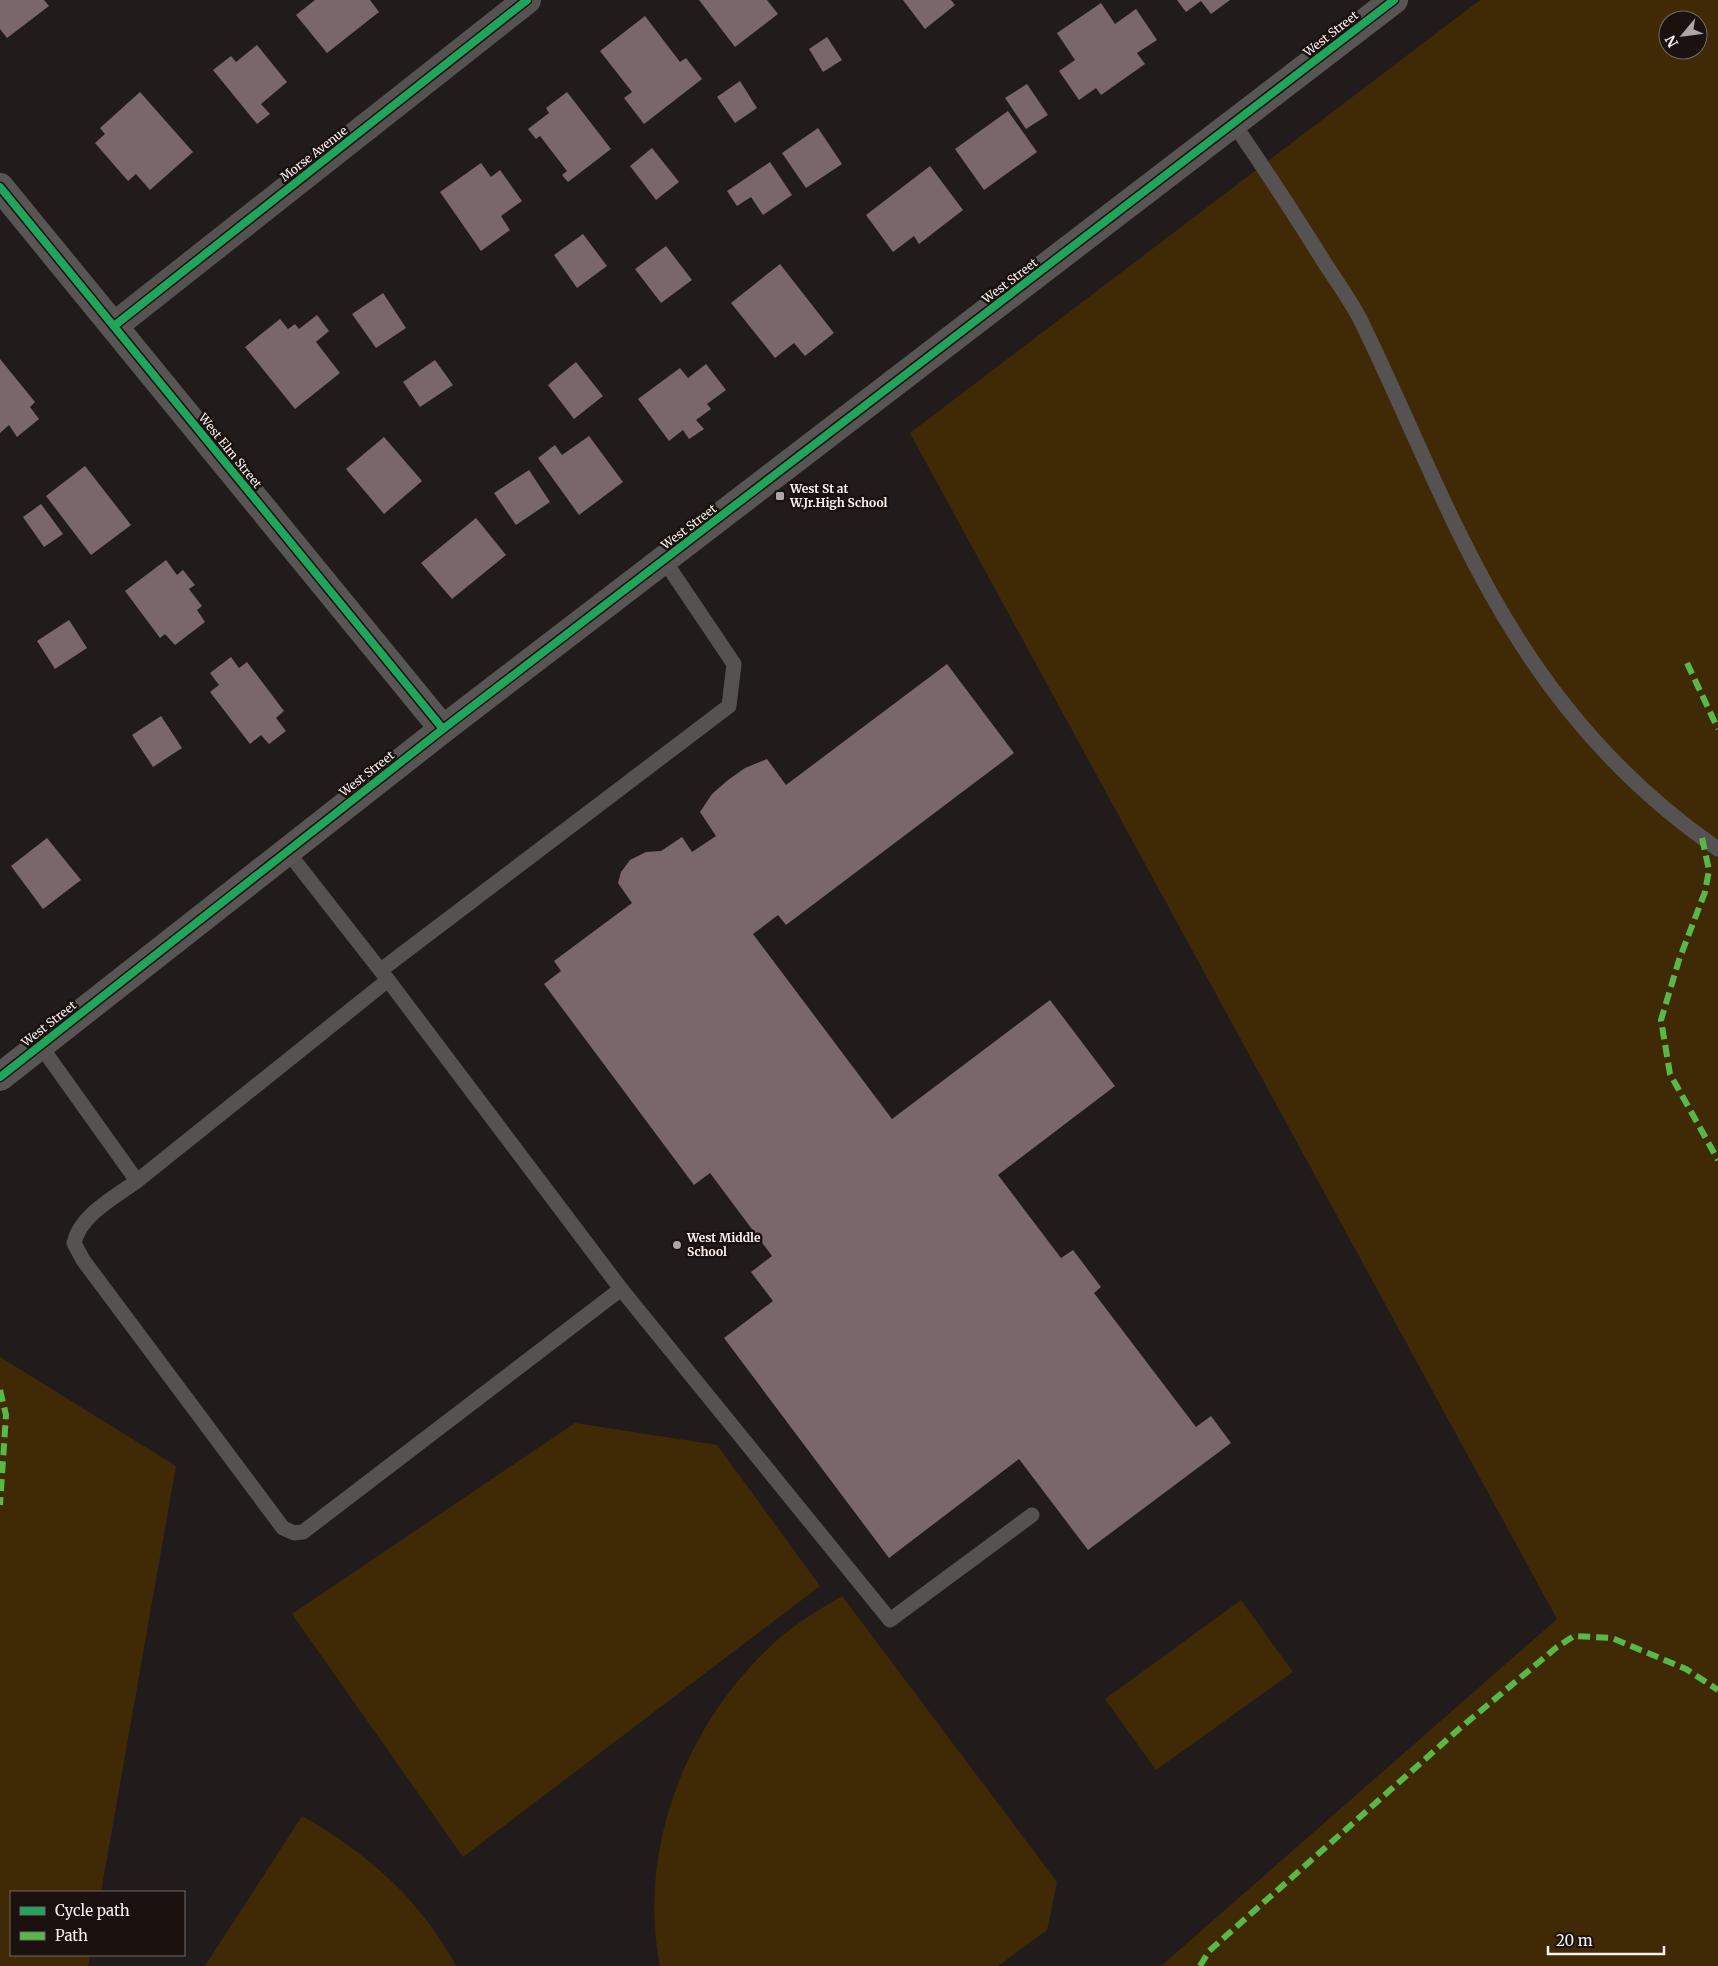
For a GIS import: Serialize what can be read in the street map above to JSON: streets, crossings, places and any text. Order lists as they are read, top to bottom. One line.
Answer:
{"streets":{"street":["West Street","Morse Avenue","West Elm Street"]},"crossings":[["West Street","West Elm Street"],["Morse Avenue","West Elm Street"]],"places":{"transit":["West St at W.Jr.High School"],"other":["West Middle School"]},"legend":["Cycle path","Path"],"scale_bar":"20 m","north":"bottom left"}
